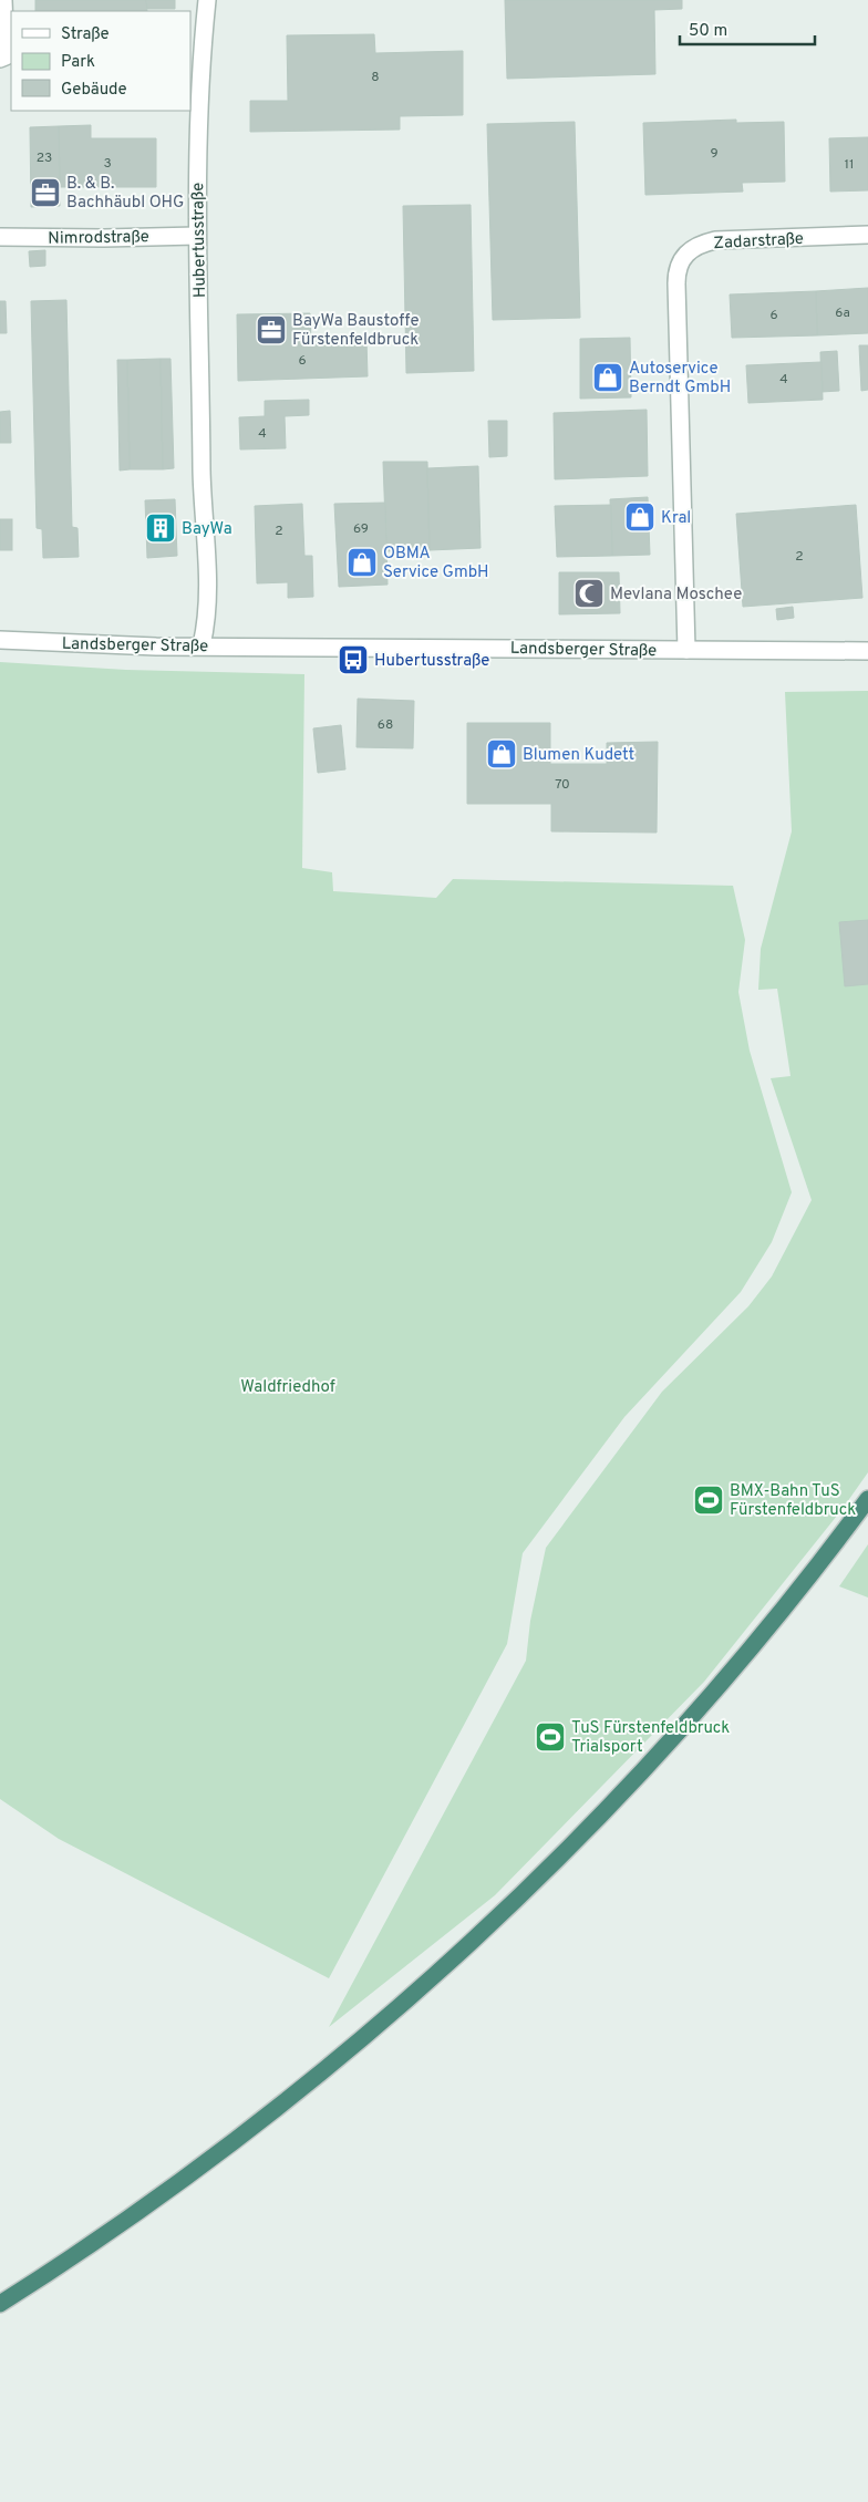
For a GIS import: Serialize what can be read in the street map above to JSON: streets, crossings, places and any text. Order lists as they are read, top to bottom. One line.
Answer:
{"streets":{"street":["Nimrodstraße","Hubertusstraße","Zadarstraße","Landsberger Straße"]},"crossings":[["Nimrodstraße","Hubertusstraße"],["Hubertusstraße","Landsberger Straße"],["Zadarstraße","Landsberger Straße"]],"parks":["Waldfriedhof"],"places":{"office":["B. & B. Bachhäubl OHG","BayWa Baustoffe Fürstenfeldbruck"],"shop":["Autoservice Berndt GmbH","Kral","OBMA Service GmbH","Blumen Kudett"],"building":["BayWa"],"mosque":["Mevlana Moschee"],"bus stop":["Hubertusstraße"],"sports":["BMX-Bahn TuS Fürstenfeldbruck","TuS Fürstenfeldbruck Trialsport"]},"house_numbers":["8","9","23","3","11","6a","6","6","4","4","69","2","2","68","70"],"legend":["Straße","Park","Gebäude"],"scale_bar":"50 m"}
